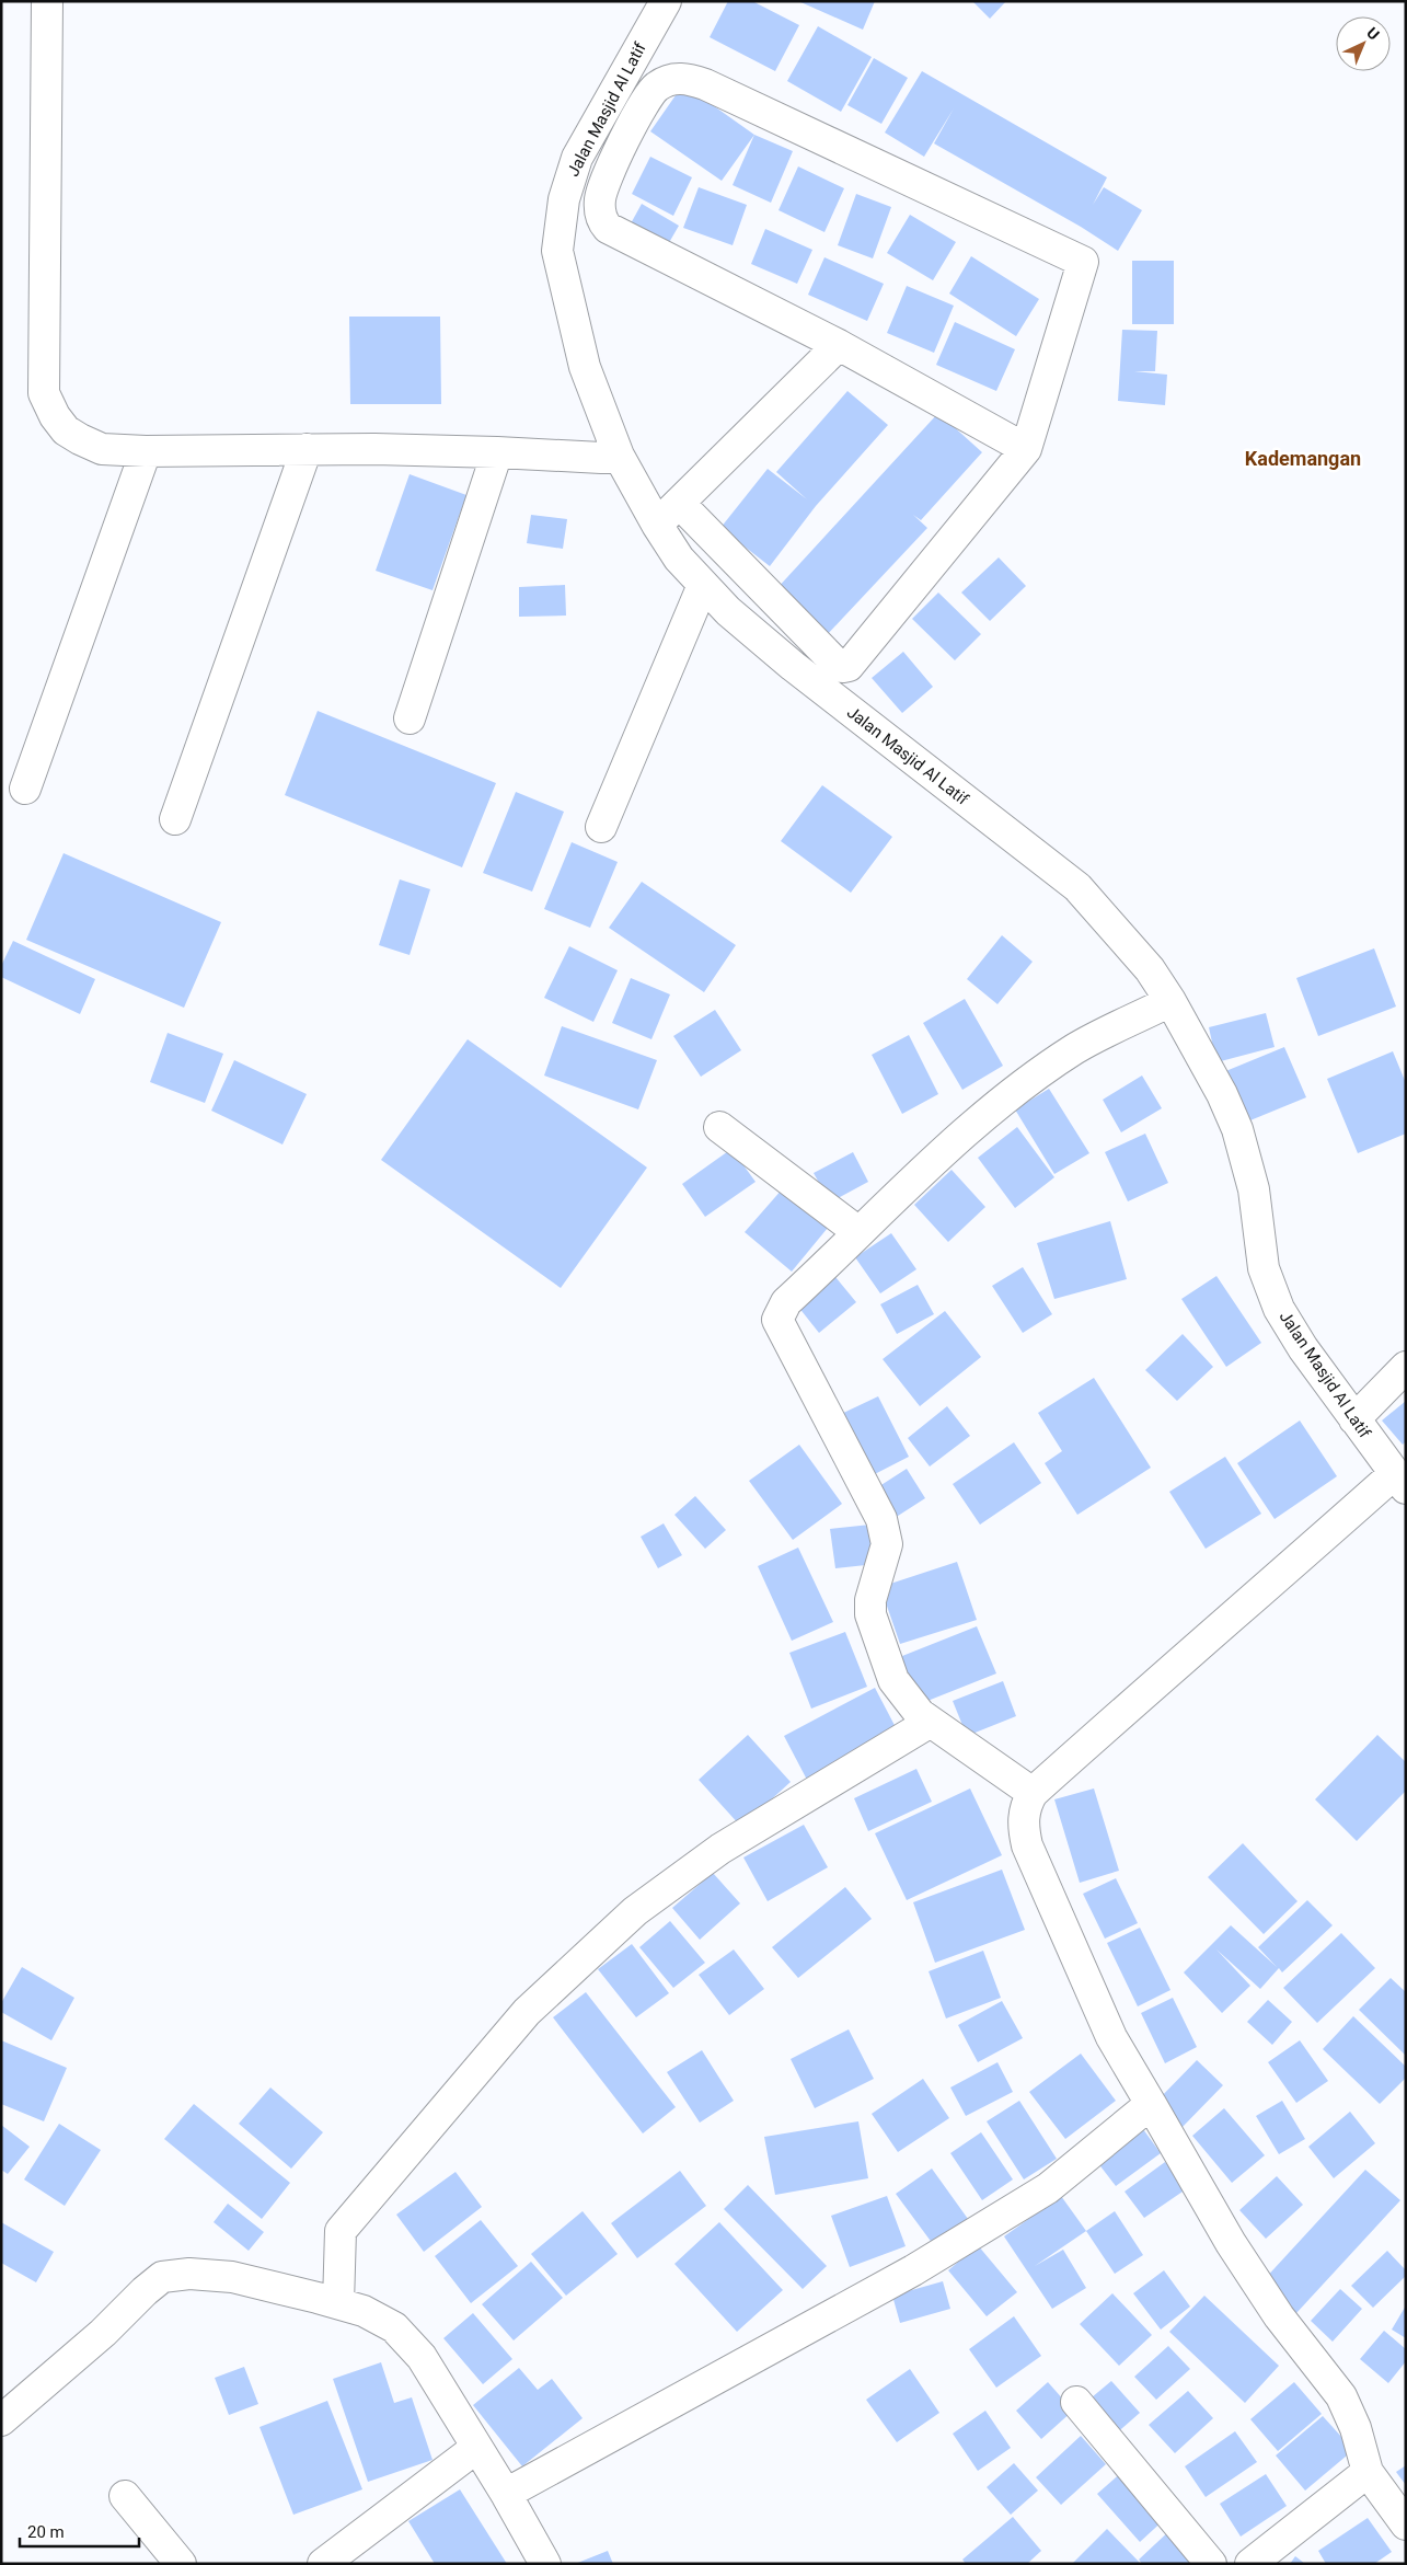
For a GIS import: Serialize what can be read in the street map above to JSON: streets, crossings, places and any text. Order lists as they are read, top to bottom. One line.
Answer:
{"streets":{"street":["Jalan Masjid Al Latif"]},"districts":["Kademangan"],"scale_bar":"20 m","north":"top right"}
